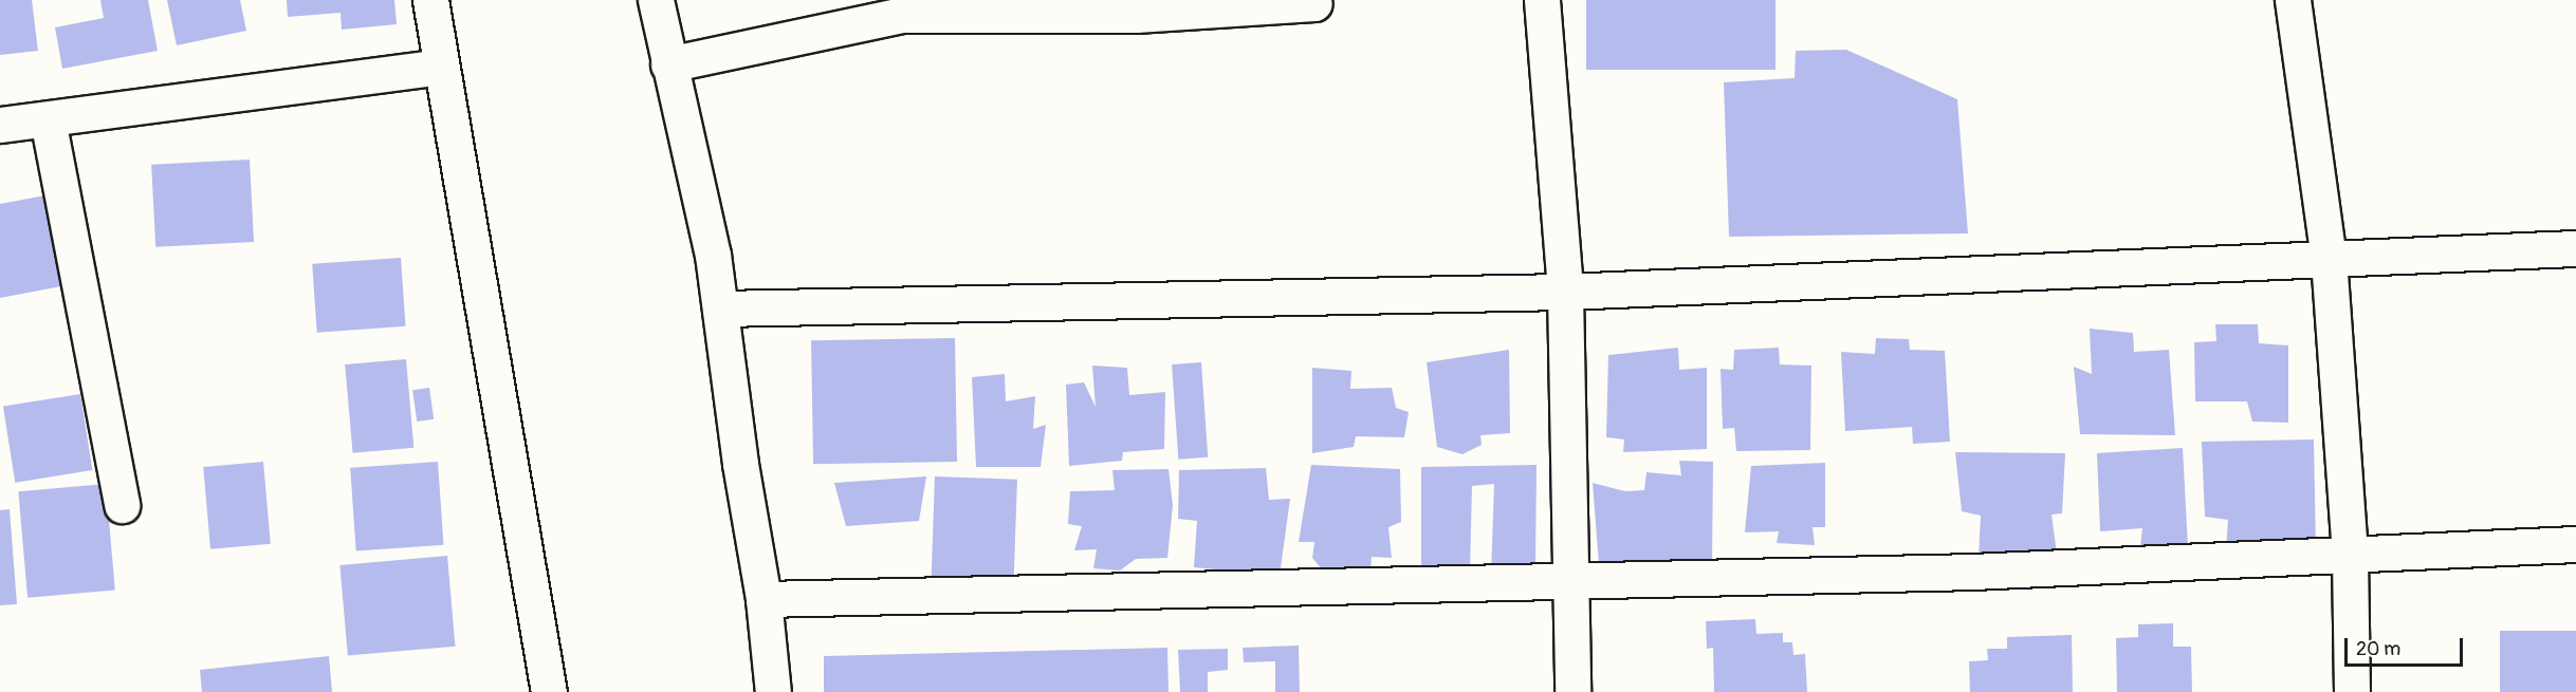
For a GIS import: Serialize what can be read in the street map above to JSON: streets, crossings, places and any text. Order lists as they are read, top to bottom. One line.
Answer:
{"scale_bar":"20 m"}
